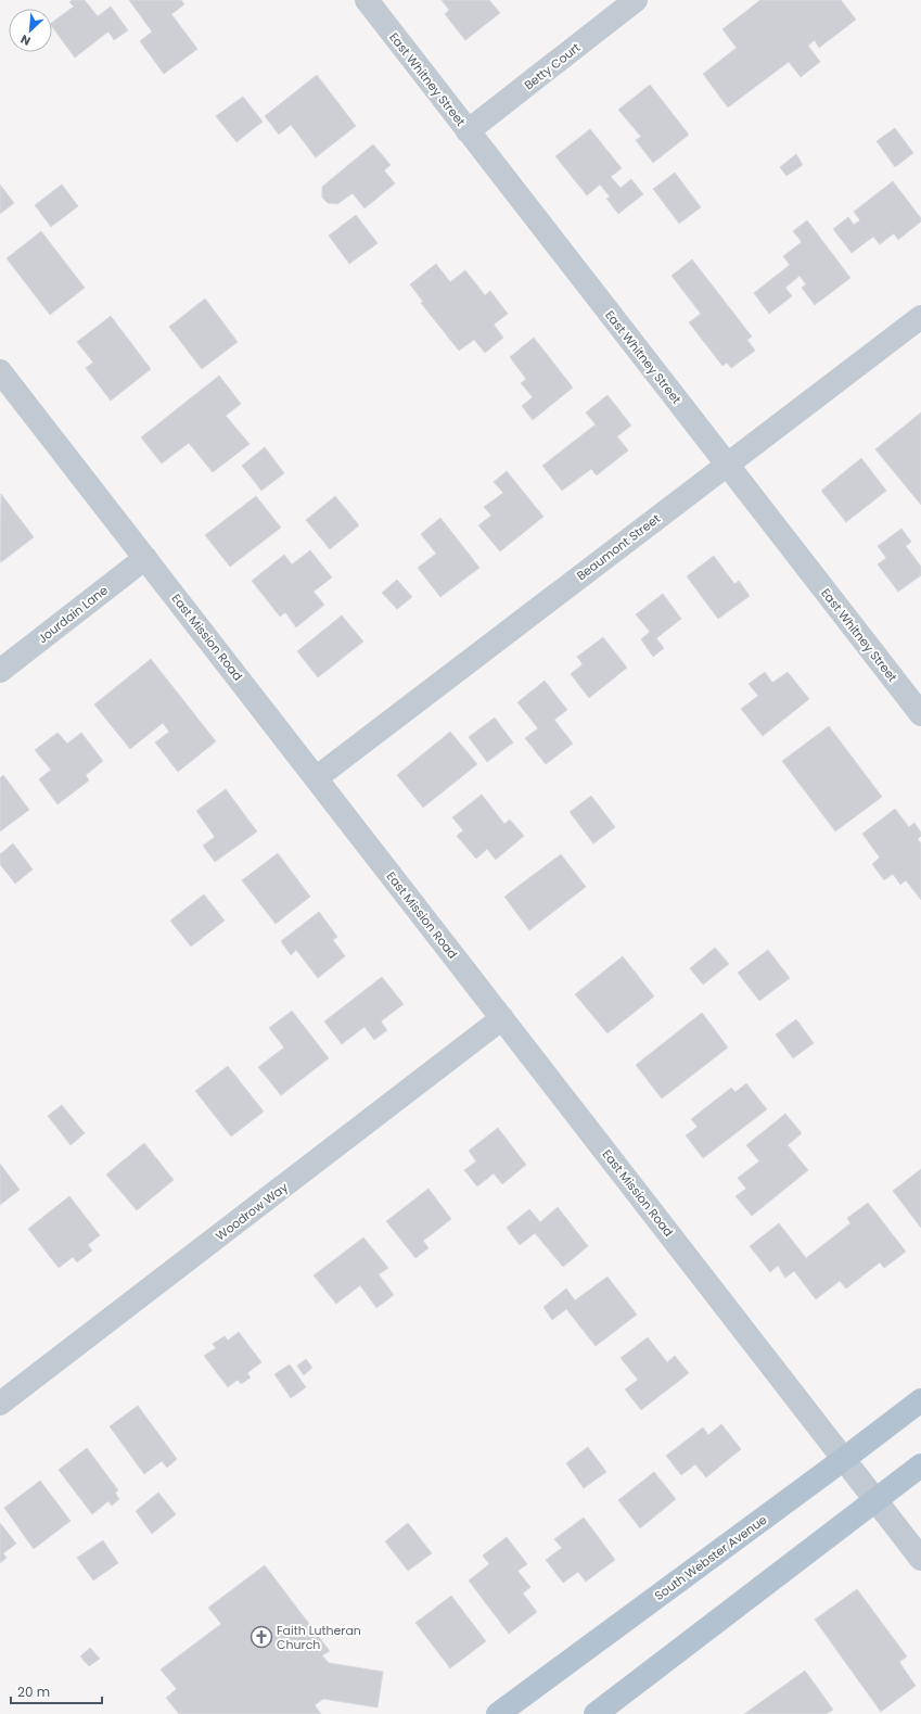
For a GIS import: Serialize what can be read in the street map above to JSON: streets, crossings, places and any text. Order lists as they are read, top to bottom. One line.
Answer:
{"streets":{"main road":["South Webster Avenue"],"street":["Betty Court","East Whitney Street","Beaumont Street","Jourdain Lane","East Mission Road","Woodrow Way"]},"crossings":[["Betty Court","East Whitney Street"],["East Whitney Street","Beaumont Street"],["Beaumont Street","East Mission Road"],["Jourdain Lane","East Mission Road"],["East Mission Road","Woodrow Way"],["East Mission Road","South Webster Avenue"]],"places":{"church":["Faith Lutheran Church"]},"scale_bar":"20 m","north":"bottom left"}
